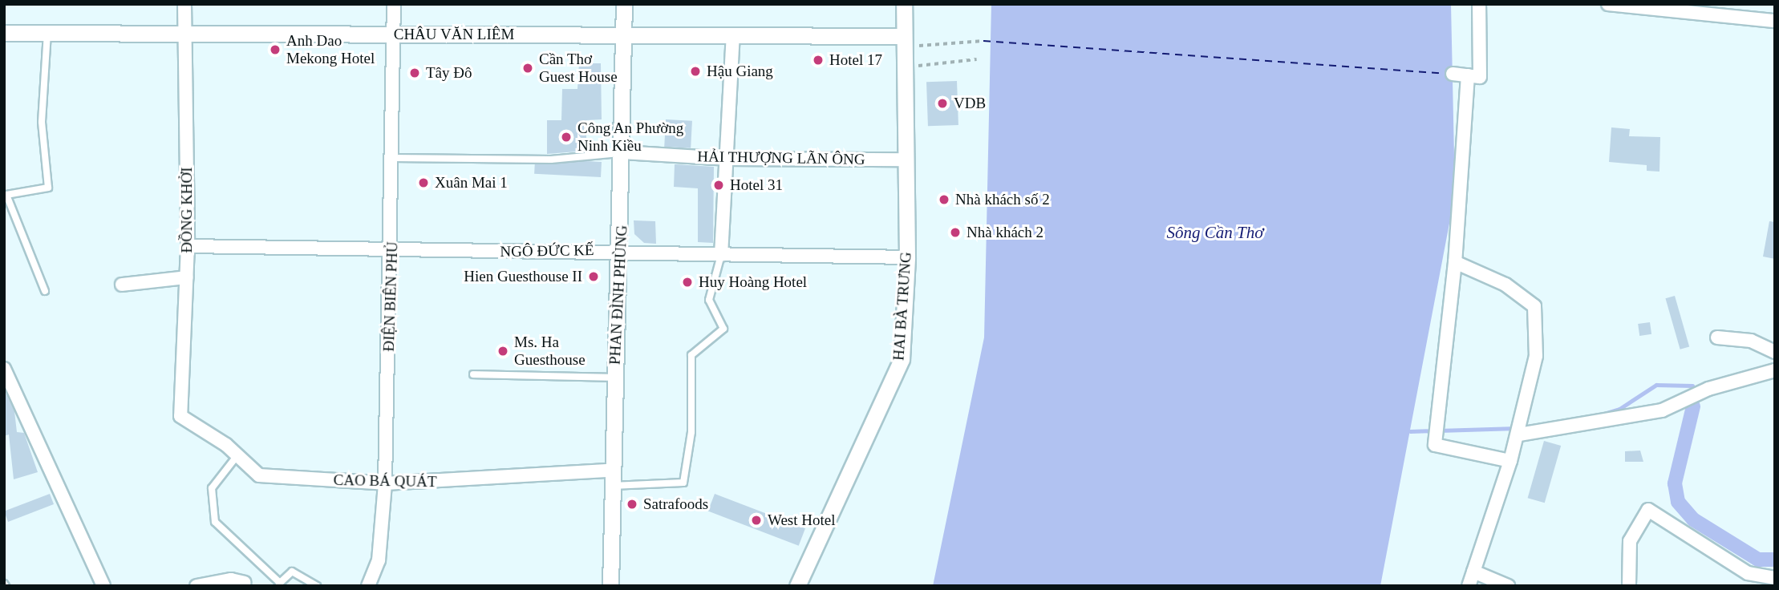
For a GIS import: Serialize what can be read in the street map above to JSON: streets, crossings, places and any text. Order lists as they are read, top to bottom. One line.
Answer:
{"streets":{"street":["CHÂU VĂN LIÊM","HẢI THƯỢNG LÃN ÔNG","ĐỒNG KHỞI","NGÔ ĐỨC KẾ","PHAN ĐÌNH PHÙNG","ĐIỆN BIÊN PHỦ","HAI BÀ TRƯNG","CAO BÁ QUÁT"]},"crossings":[["CHÂU VĂN LIÊM","ĐỒNG KHỞI"],["CHÂU VĂN LIÊM","PHAN ĐÌNH PHÙNG"],["CHÂU VĂN LIÊM","ĐIỆN BIÊN PHỦ"],["CHÂU VĂN LIÊM","HAI BÀ TRƯNG"],["HẢI THƯỢNG LÃN ÔNG","PHAN ĐÌNH PHÙNG"],["HẢI THƯỢNG LÃN ÔNG","HAI BÀ TRƯNG"],["ĐỒNG KHỞI","NGÔ ĐỨC KẾ"],["ĐỒNG KHỞI","CAO BÁ QUÁT"],["NGÔ ĐỨC KẾ","PHAN ĐÌNH PHÙNG"],["NGÔ ĐỨC KẾ","ĐIỆN BIÊN PHỦ"],["NGÔ ĐỨC KẾ","HAI BÀ TRƯNG"],["PHAN ĐÌNH PHÙNG","CAO BÁ QUÁT"],["ĐIỆN BIÊN PHỦ","CAO BÁ QUÁT"]],"water":["Sông Cần Thơ"],"places":["Anh Dao Mekong Hotel","Hotel 17","Cần Thơ Guest House","Hậu Giang","Tây Đô","VDB","Công An Phường Ninh Kiều","Xuân Mai 1","Hotel 31","Nhà khách số 2","Nhà khách 2","Hien Guesthouse II","Huy Hoàng Hotel","Ms. Ha Guesthouse","Satrafoods","West Hotel"]}
